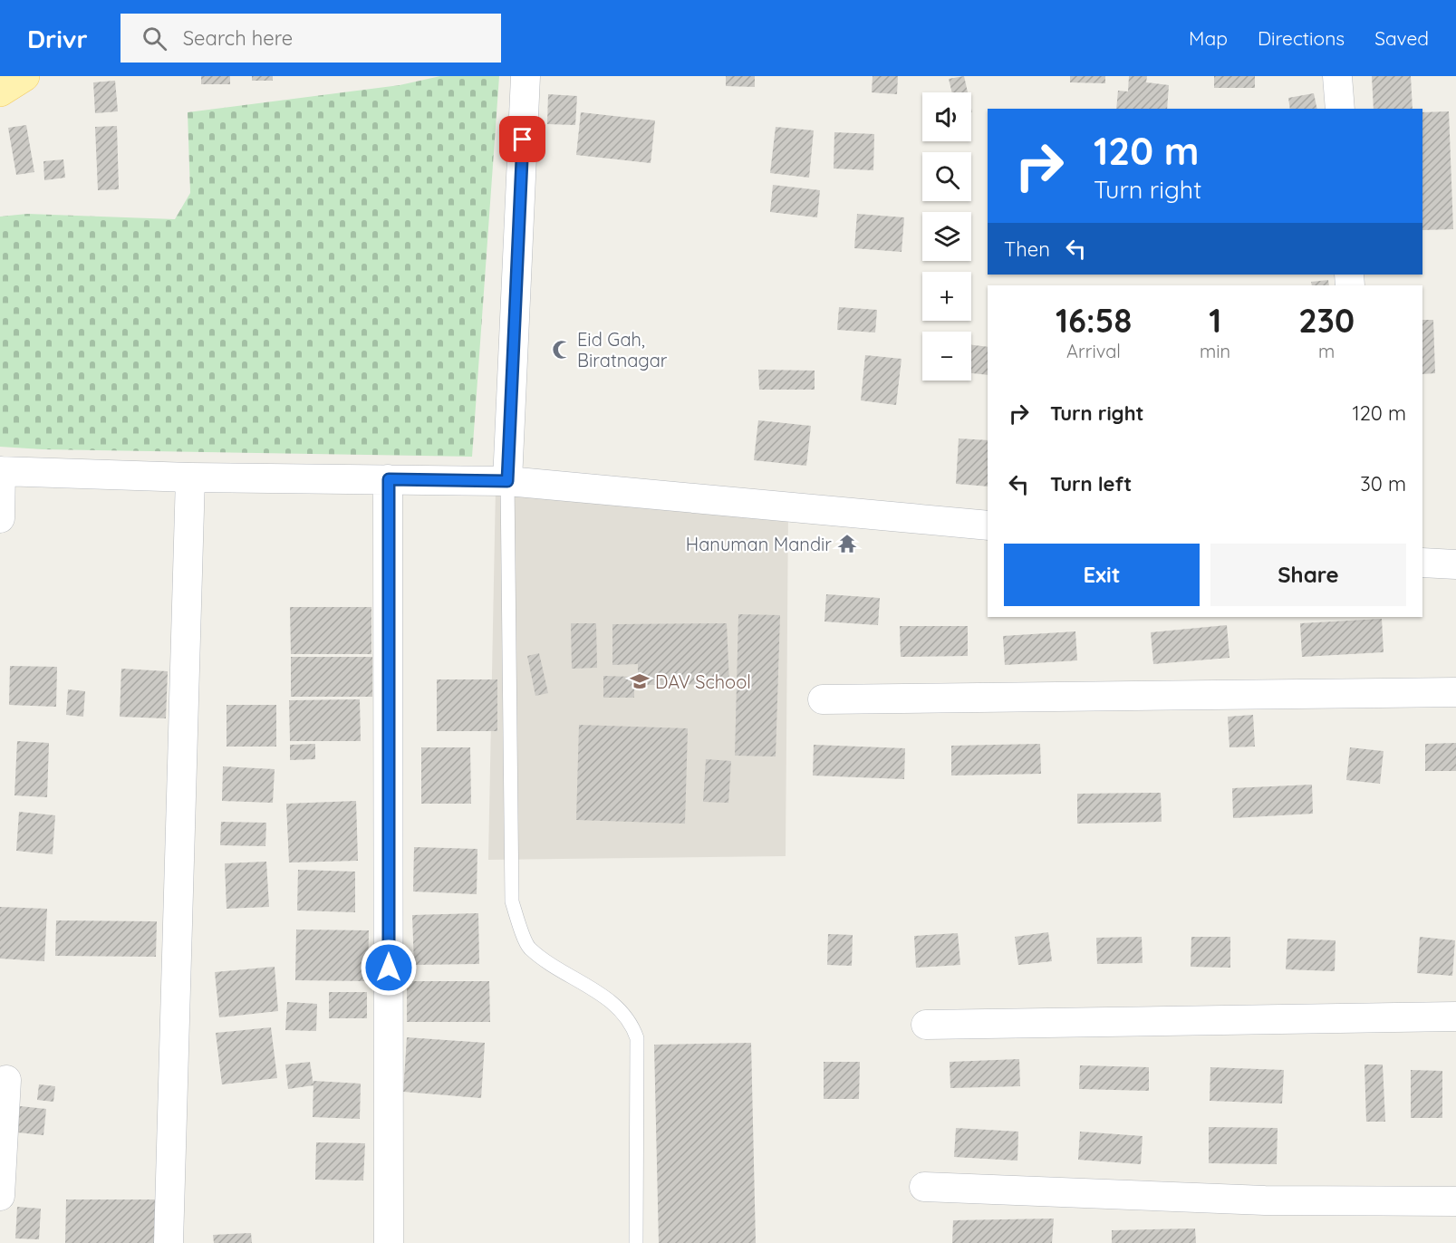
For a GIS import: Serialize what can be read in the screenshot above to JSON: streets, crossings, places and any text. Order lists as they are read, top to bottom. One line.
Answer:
{"places":{"mosque":["Eid Gah, Biratnagar"],"temple":["Hanuman Mandir"],"school or university":["DAV School"]},"page":{"header":"Drivr","search":"Search here","nav":["Map","Directions","Saved"],"map_buttons":["+","−"],"turn":["120 m","Turn right"],"then":"Then","eta":["16:58","Arrival","1","min","230","m"],"list":[{"name":"Turn right","value":"120 m"},{"name":"Turn left","value":"30 m"}],"buttons":["Exit","Share"]}}
